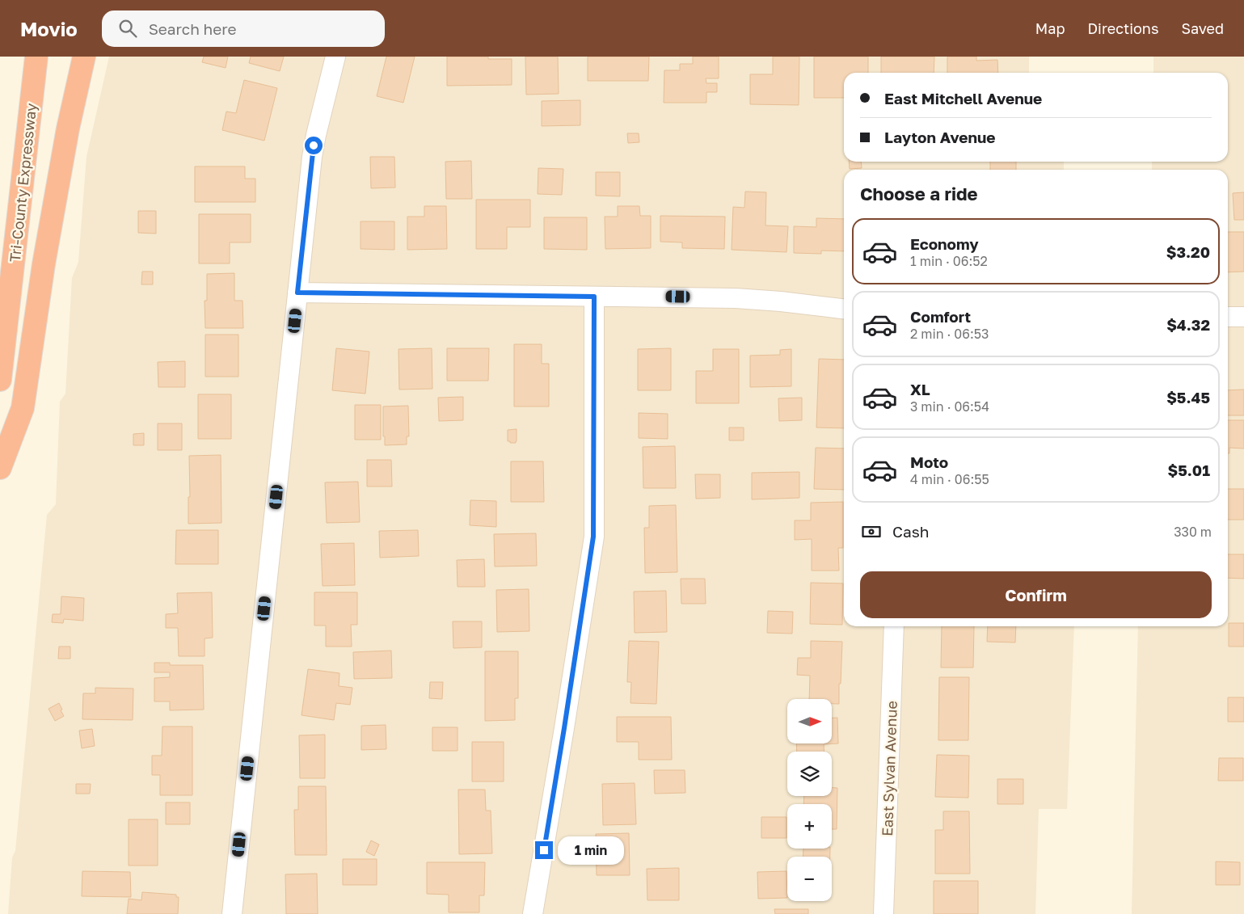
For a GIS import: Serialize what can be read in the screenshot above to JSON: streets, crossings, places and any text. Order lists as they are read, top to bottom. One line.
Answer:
{"streets":{"highway":["Tri-County Expressway"],"street":["East Sylvan Avenue"]},"north":"right","page":{"header":"Movio","search":"Search here","nav":["Map","Directions","Saved"],"banner":["East Mitchell Avenue","Layton Avenue"],"heading":"Choose a ride","list":[{"name":"Economy","note":"1 min · 06:52","value":"$3.20"},{"name":"Comfort","note":"2 min · 06:53","value":"$4.32"},{"name":"XL","note":"3 min · 06:54","value":"$5.45"},{"name":"Moto","note":"4 min · 06:55","value":"$5.01"}],"pay":["Cash","330 m"],"buttons":"Confirm","map_buttons":["+","−"],"bubble":"1 min"}}
